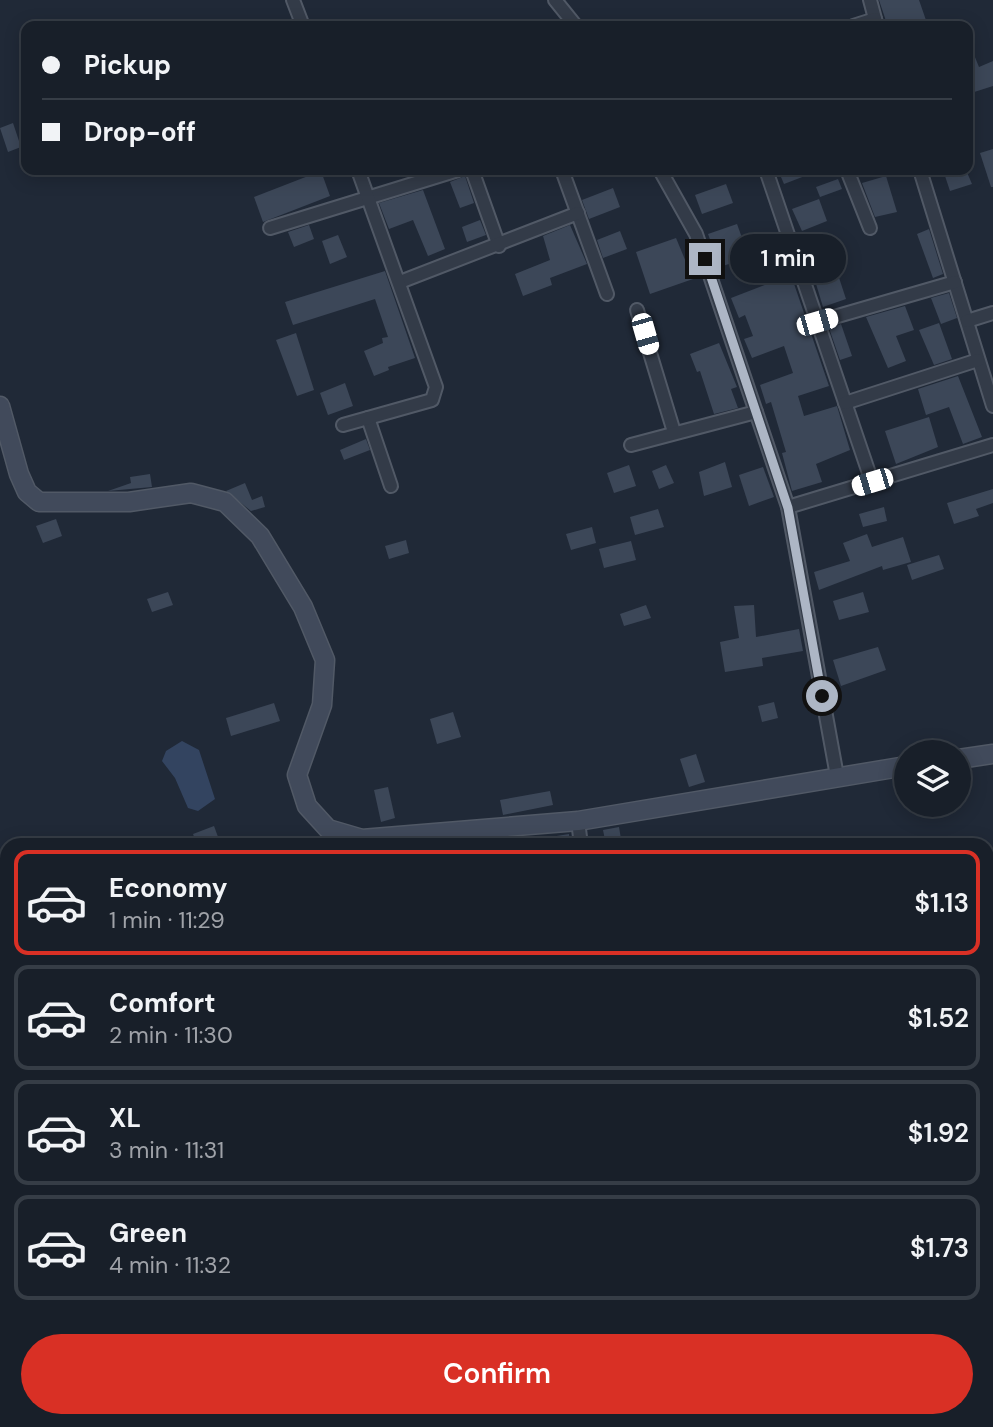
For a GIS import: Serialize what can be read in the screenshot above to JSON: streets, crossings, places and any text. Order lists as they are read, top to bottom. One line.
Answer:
{"page":{"banner":["Pickup","Drop-off"],"bubble":"1 min","list":[{"name":"Economy","note":"1 min · 11:29","value":"$1.13"},{"name":"Comfort","note":"2 min · 11:30","value":"$1.52"},{"name":"XL","note":"3 min · 11:31","value":"$1.92"},{"name":"Green","note":"4 min · 11:32","value":"$1.73"}],"buttons":"Confirm"}}
